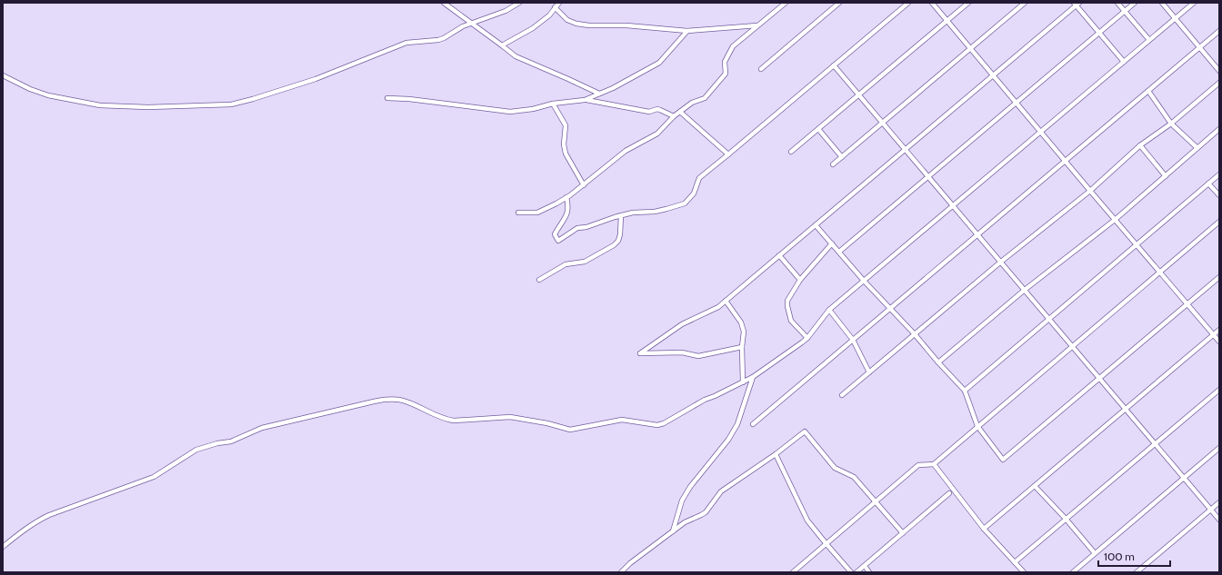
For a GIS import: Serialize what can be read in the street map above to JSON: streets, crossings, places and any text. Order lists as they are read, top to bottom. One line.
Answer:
{"scale_bar":"100 m"}
